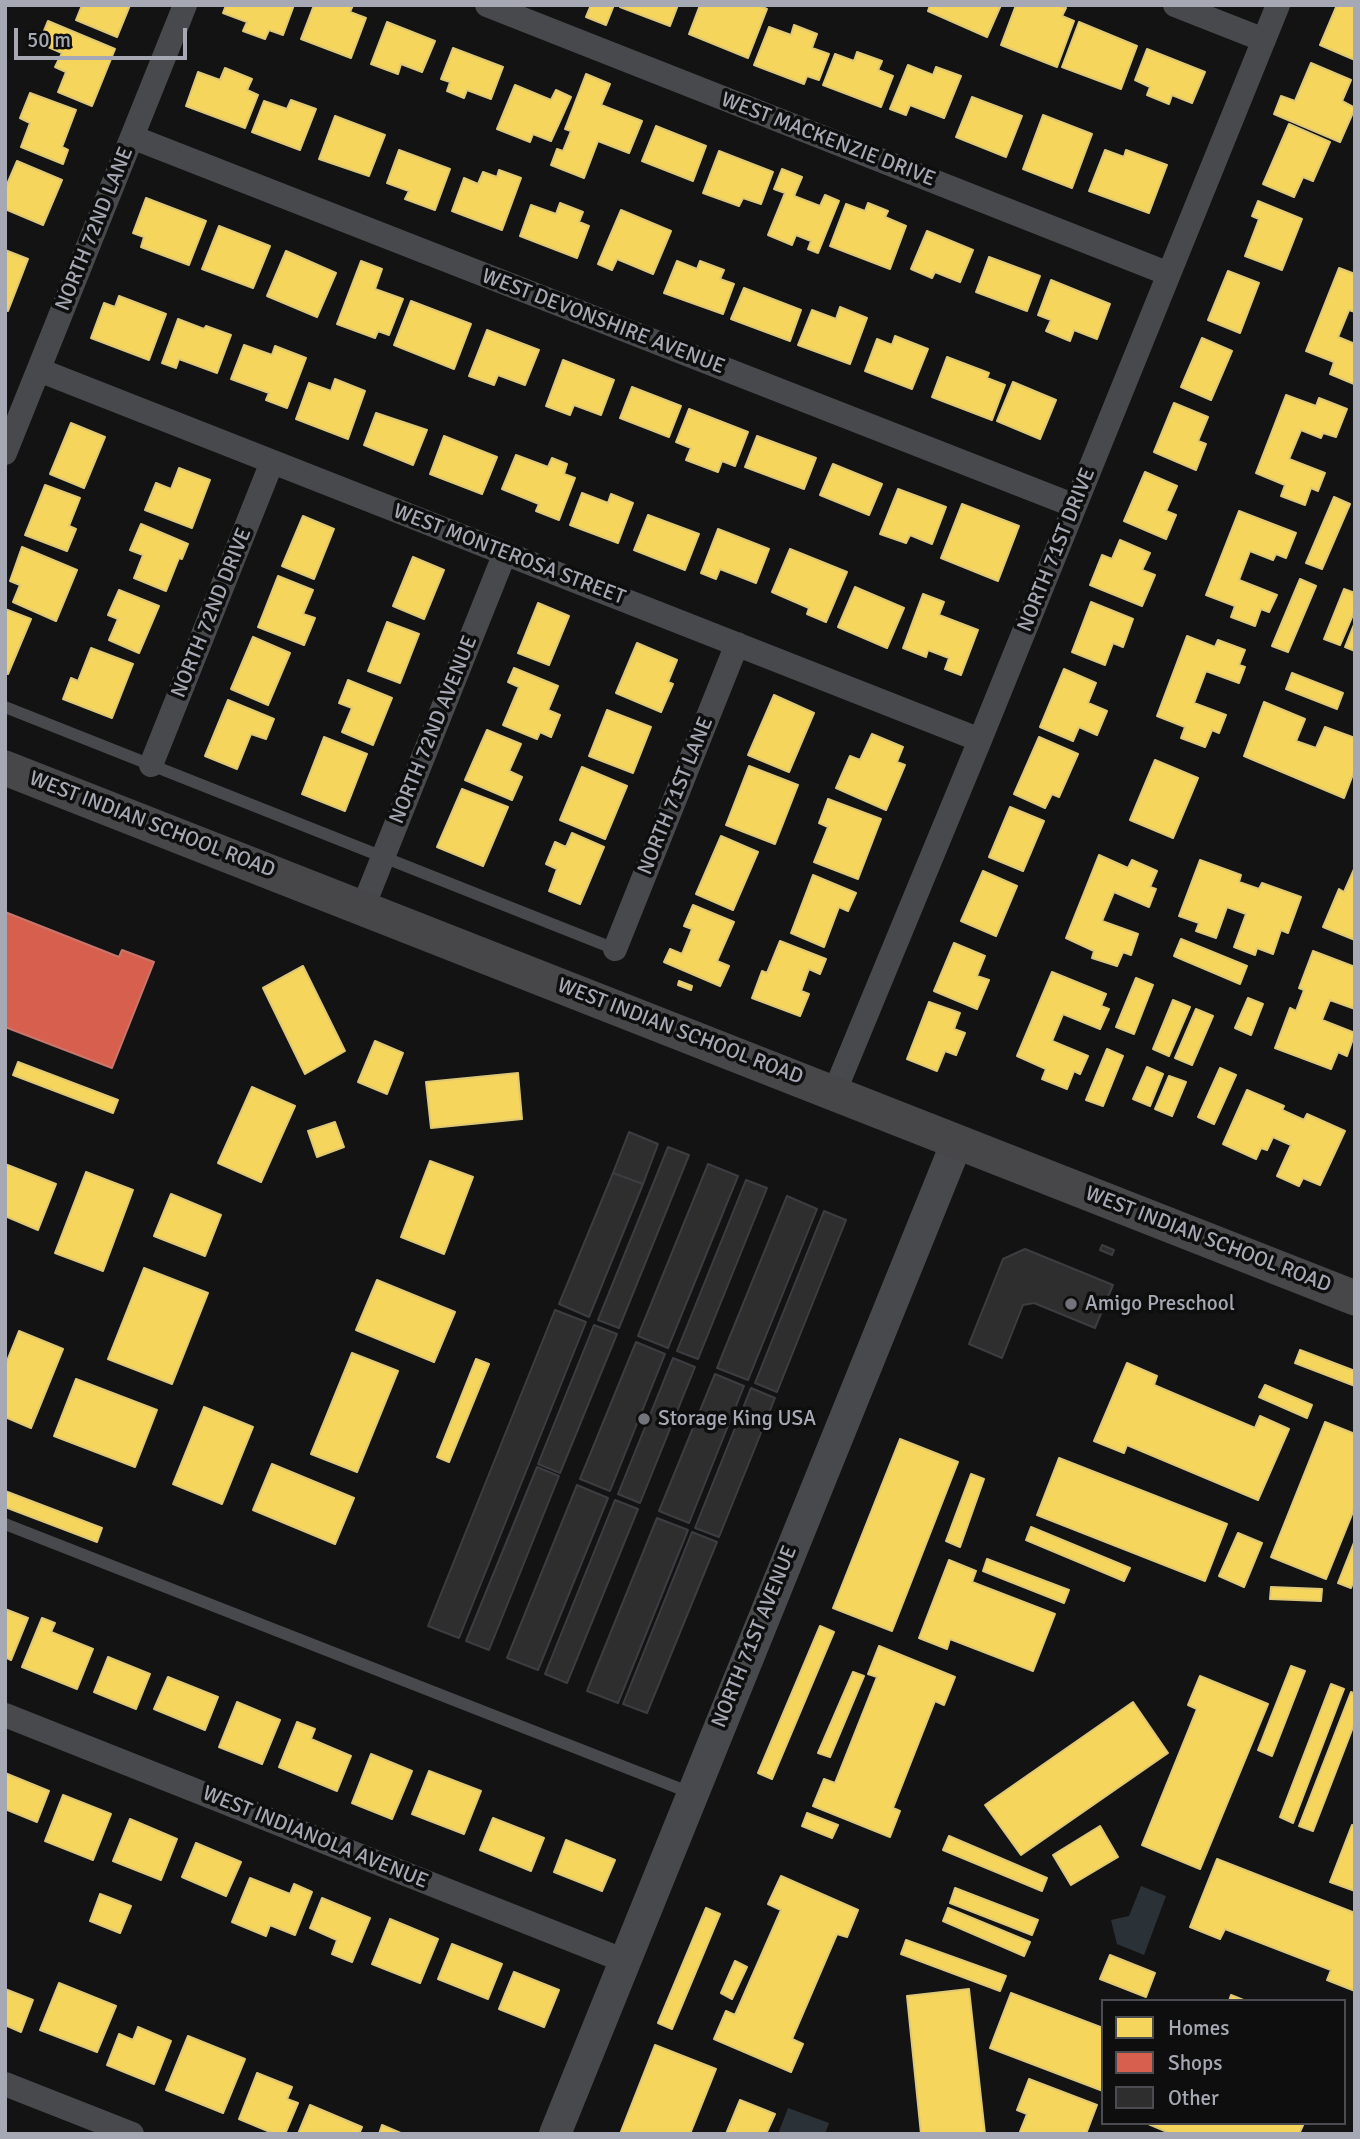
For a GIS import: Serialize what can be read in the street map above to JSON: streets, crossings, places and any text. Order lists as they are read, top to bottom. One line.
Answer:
{"streets":{"main road":["WEST INDIAN SCHOOL ROAD"],"street":["WEST MACKENZIE DRIVE","NORTH 72ND LANE","WEST DEVONSHIRE AVENUE","NORTH 71ST DRIVE","WEST MONTEROSA STREET","NORTH 72ND DRIVE","NORTH 72ND AVENUE","NORTH 71ST LANE","NORTH 71ST AVENUE","WEST INDIANOLA AVENUE"]},"crossings":[["WEST MACKENZIE DRIVE","NORTH 71ST DRIVE"],["NORTH 72ND LANE","WEST DEVONSHIRE AVENUE"],["NORTH 72ND LANE","WEST MONTEROSA STREET"],["WEST DEVONSHIRE AVENUE","NORTH 71ST DRIVE"],["NORTH 71ST DRIVE","WEST MONTEROSA STREET"],["NORTH 71ST DRIVE","WEST INDIAN SCHOOL ROAD"],["WEST MONTEROSA STREET","NORTH 72ND DRIVE"],["WEST MONTEROSA STREET","NORTH 72ND AVENUE"],["WEST MONTEROSA STREET","NORTH 71ST LANE"],["NORTH 72ND AVENUE","WEST INDIAN SCHOOL ROAD"],["WEST INDIAN SCHOOL ROAD","NORTH 71ST AVENUE"],["NORTH 71ST AVENUE","WEST INDIANOLA AVENUE"]],"places":["Amigo Preschool","Storage King USA"],"legend":["Homes","Shops","Other"],"scale_bar":"50 m"}
